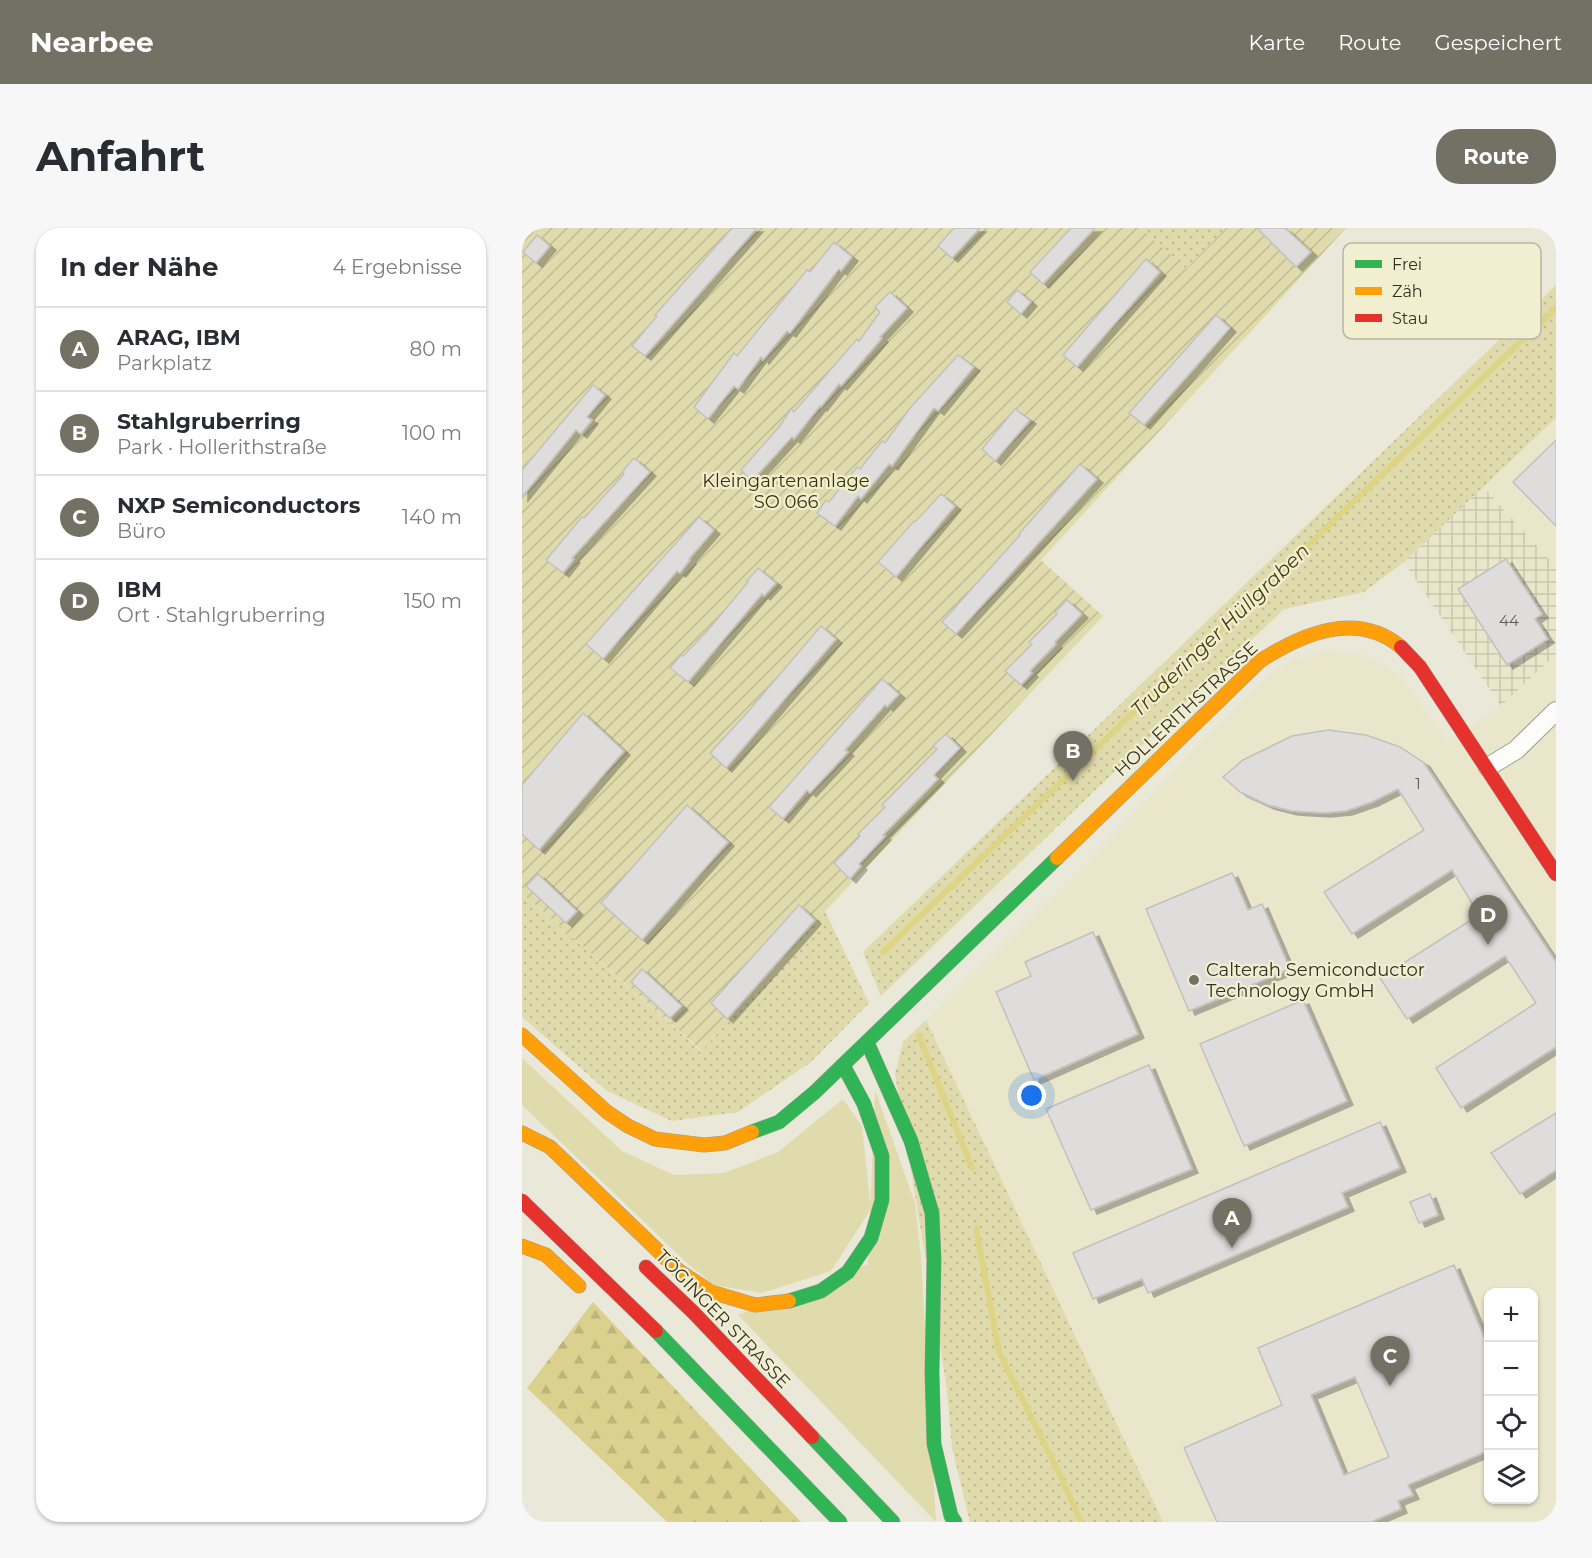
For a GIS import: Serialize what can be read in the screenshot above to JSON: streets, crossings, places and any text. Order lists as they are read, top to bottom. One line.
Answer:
{"streets":{"main road":["HOLLERITHSTRASSE","TÖGINGER STRASSE"]},"water":["Truderinger Hüllgraben"],"parks":["Kleingartenanlage SO 066"],"places":["Calterah Semiconductor Technology GmbH"],"house_numbers":["44","1"],"legend":["Frei","Zäh","Stau"],"page":{"header":"Nearbee","nav":["Karte","Route","Gespeichert"],"buttons":"Route","title":"Anfahrt","heading":["In der Nähe","4 Ergebnisse"],"list":[{"mark":"A","name":"ARAG, IBM","note":"Parkplatz","value":"80 m"},{"mark":"B","name":"Stahlgruberring","note":"Park · Hollerithstraße","value":"100 m"},{"mark":"C","name":"NXP Semiconductors","note":"Büro","value":"140 m"},{"mark":"D","name":"IBM","note":"Ort · Stahlgruberring","value":"150 m"}],"pins":["B","D","A","C"],"map_buttons":["+","−"]}}
